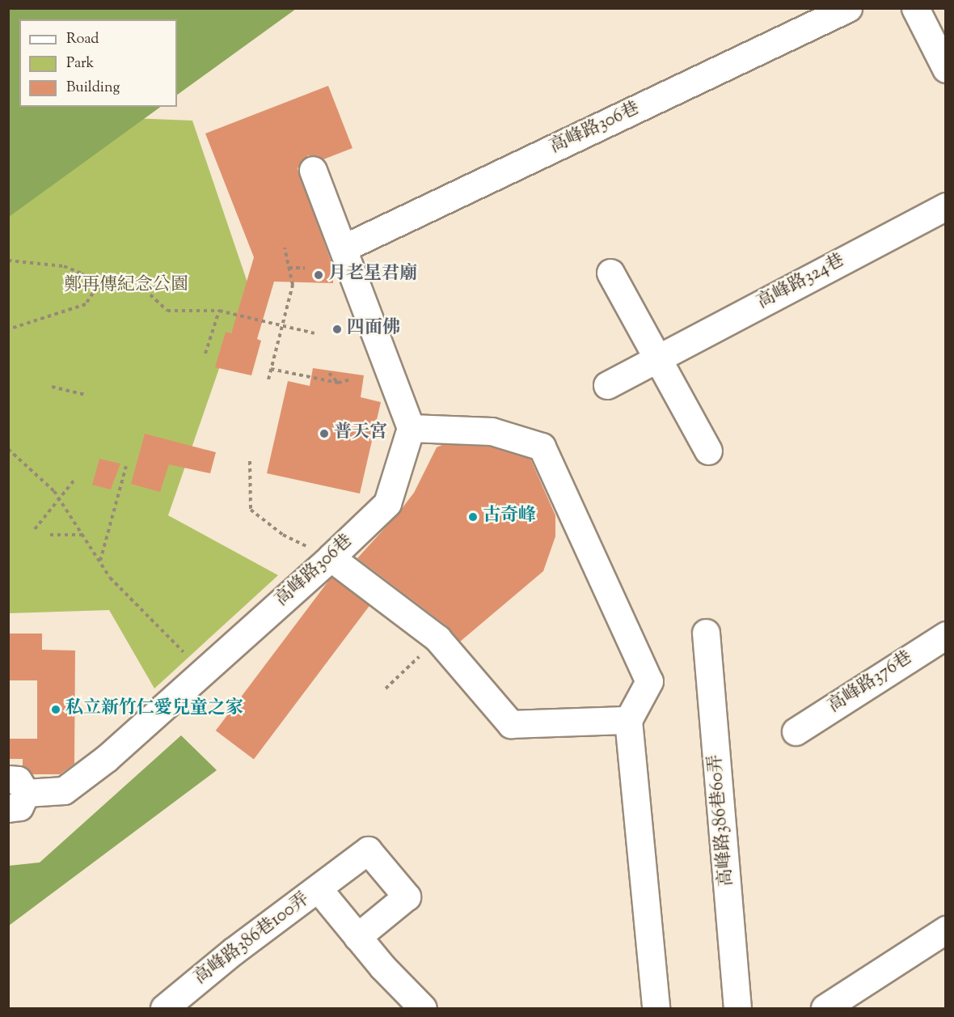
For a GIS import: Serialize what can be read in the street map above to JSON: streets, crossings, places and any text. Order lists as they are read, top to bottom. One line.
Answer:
{"streets":{"street":["高峰路306巷","高峰路324巷","高峰路376巷","高峰路386巷60弄","高峰路386巷100弄"]},"parks":["鄭再傳紀念公園"],"places":["月老星君廟","四面佛","普天宮","古奇峰","私立新竹仁愛兒童之家"],"legend":["Road","Park","Building"]}
